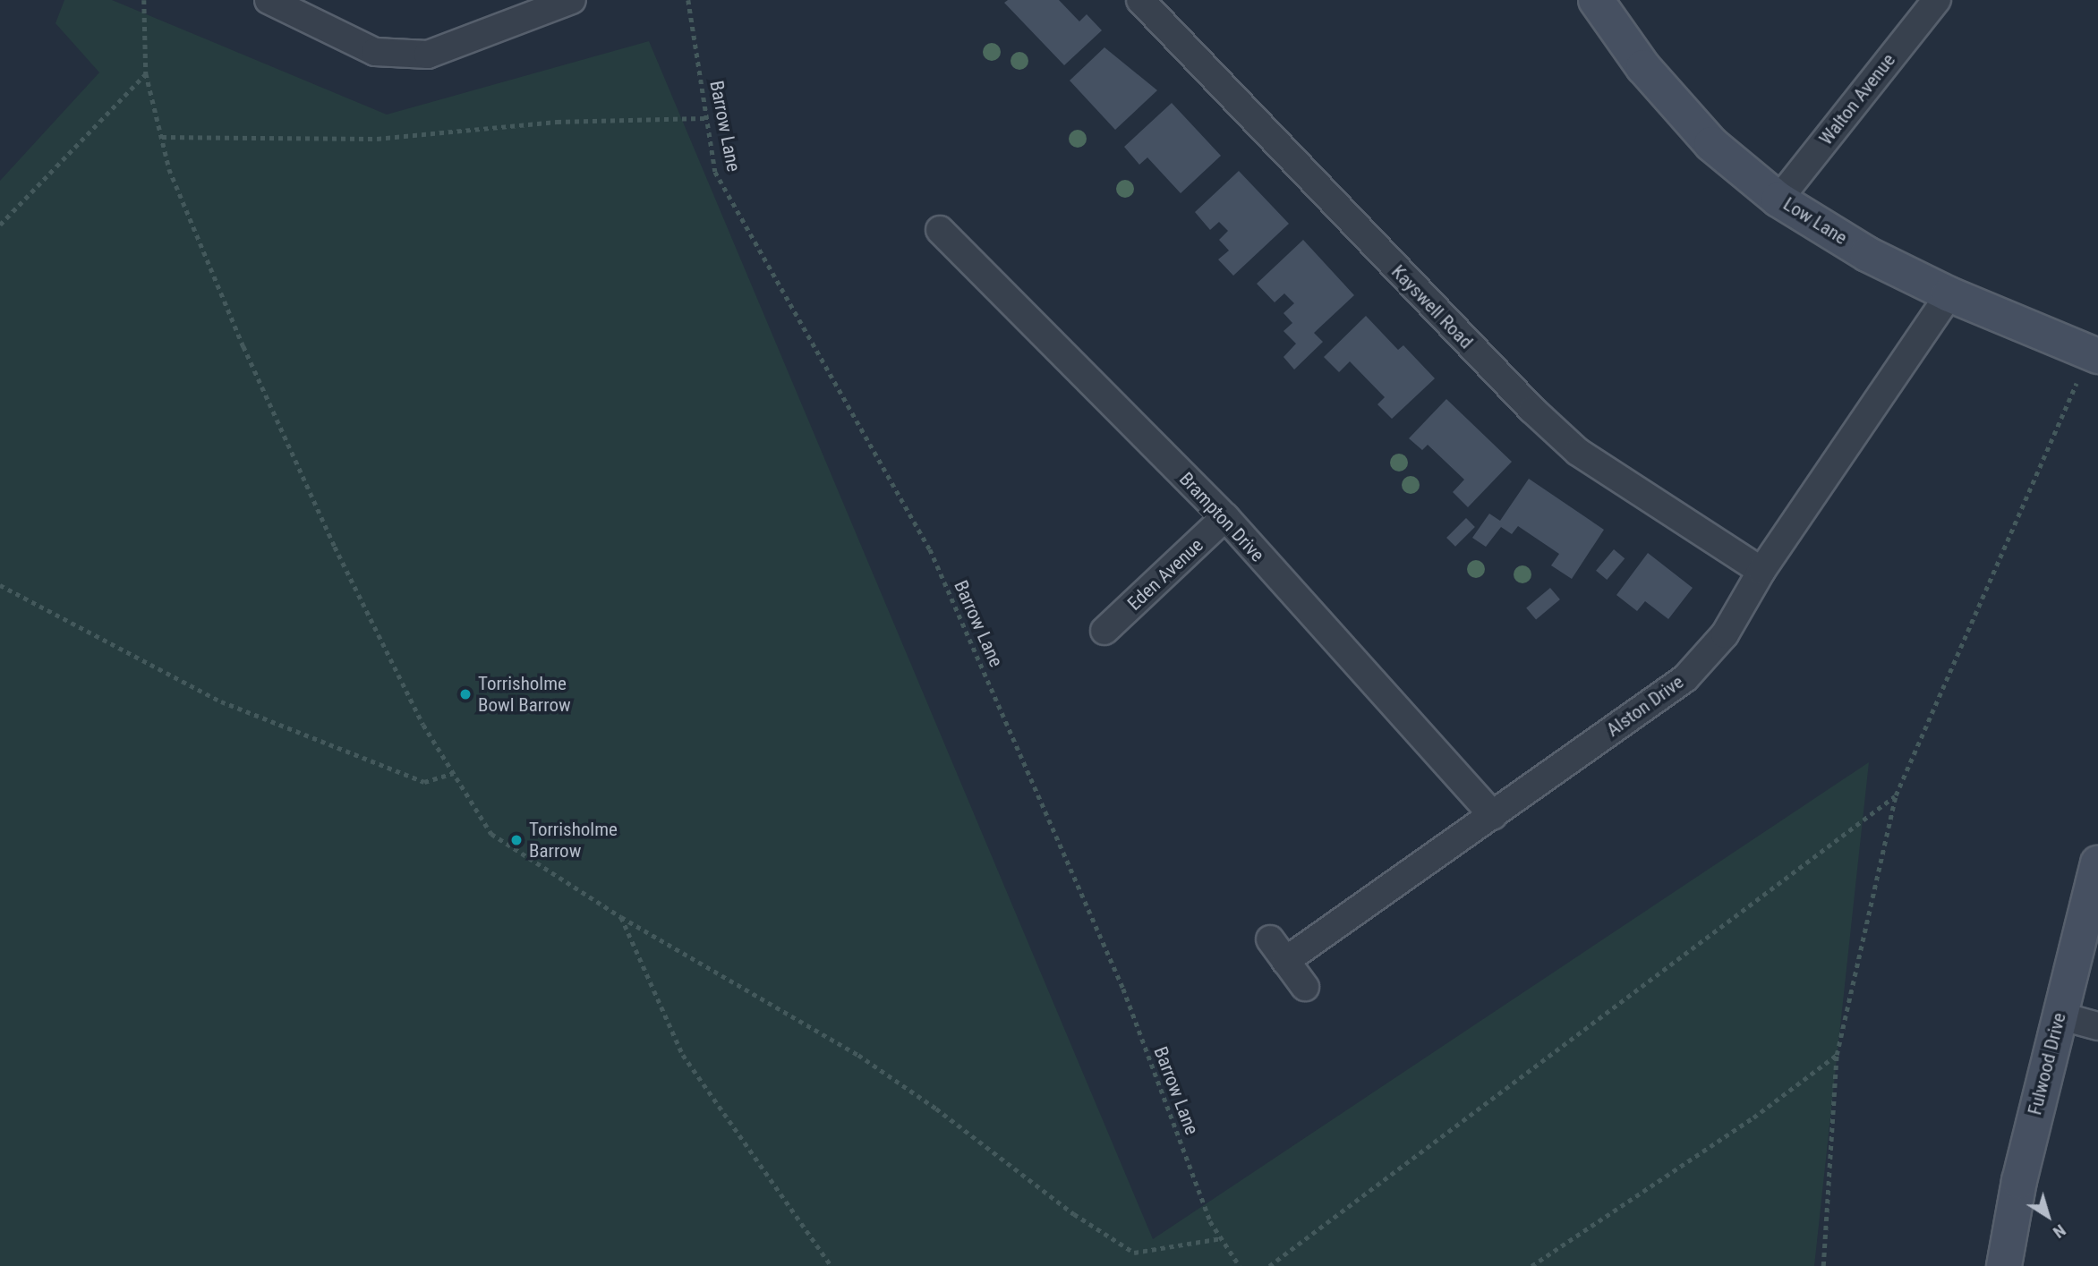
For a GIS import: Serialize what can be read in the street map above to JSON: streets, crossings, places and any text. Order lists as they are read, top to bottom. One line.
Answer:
{"streets":{"street":["Walton Avenue","Low Lane","Kayswell Road","Brampton Drive","Eden Avenue","Alston Drive","Fulwood Drive"],"path":["Barrow Lane"]},"crossings":[["Walton Avenue","Low Lane"],["Low Lane","Alston Drive"],["Kayswell Road","Alston Drive"],["Brampton Drive","Eden Avenue"],["Brampton Drive","Alston Drive"]],"places":["Torrisholme Bowl Barrow","Torrisholme Barrow"],"north":"bottom right"}
